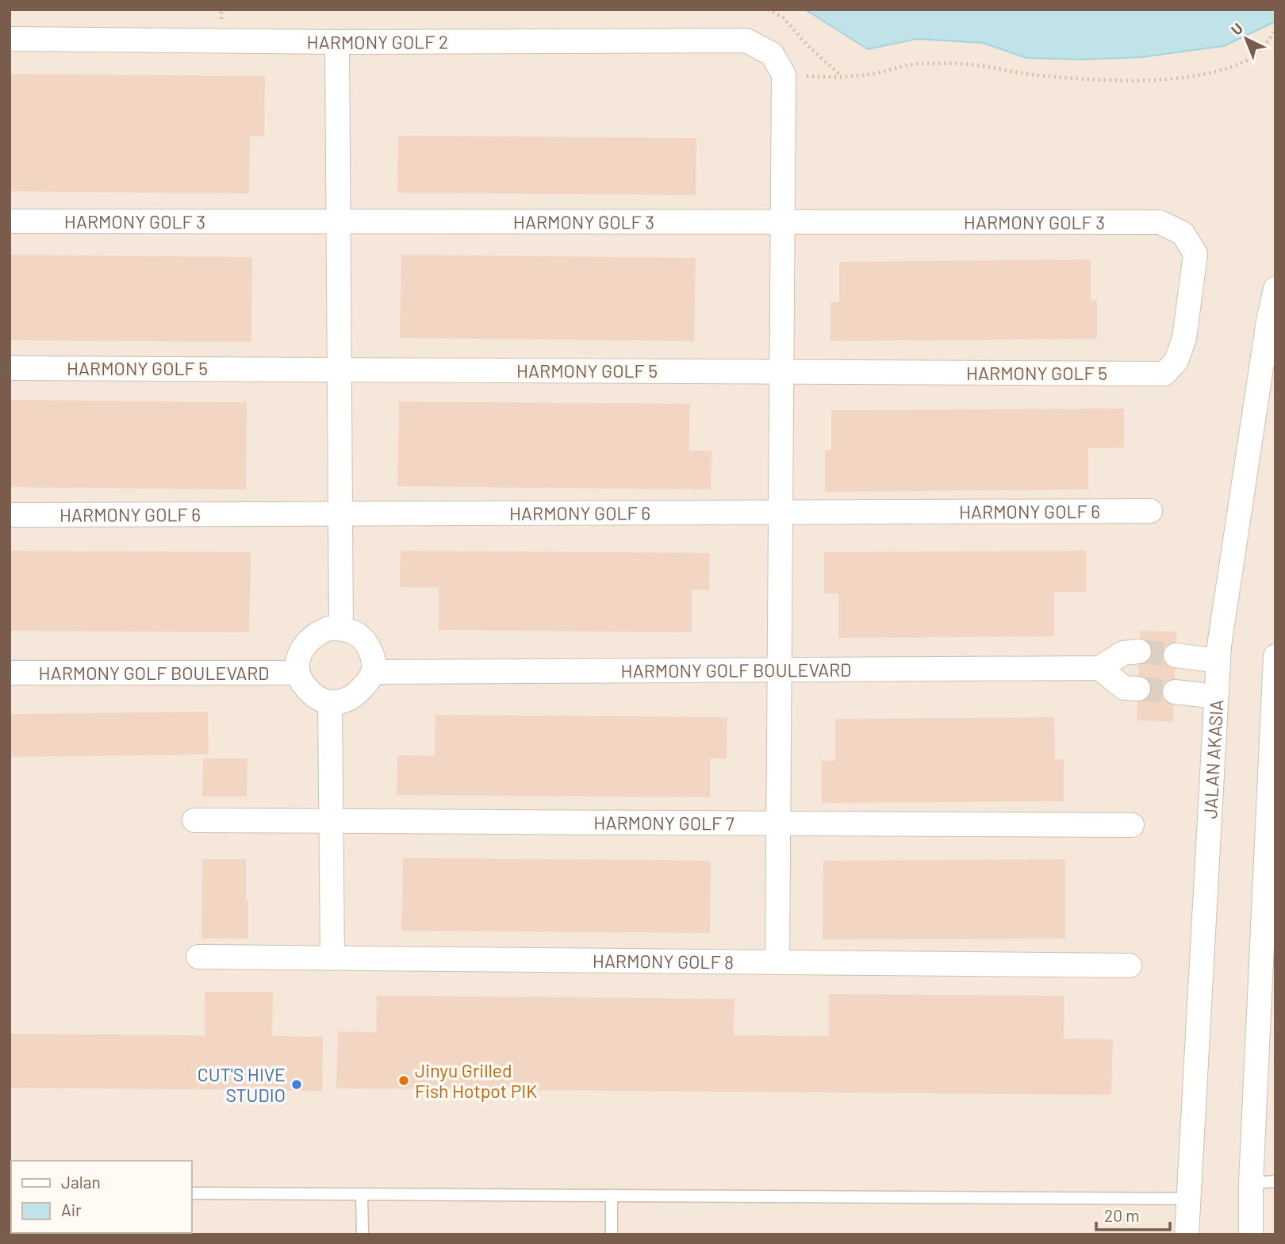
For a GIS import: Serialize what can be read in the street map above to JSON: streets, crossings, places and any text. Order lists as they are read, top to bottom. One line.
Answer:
{"streets":{"street":["HARMONY GOLF 2","HARMONY GOLF 3","HARMONY GOLF 5","HARMONY GOLF 6","HARMONY GOLF BOULEVARD","JALAN AKASIA","HARMONY GOLF 7","HARMONY GOLF 8"]},"crossings":[["HARMONY GOLF 3","HARMONY GOLF 5"]],"places":["Jinyu Grilled Fish Hotpot PIK","CUT'S HIVE STUDIO"],"legend":["Jalan","Air"],"scale_bar":"20 m","north":"top left"}
